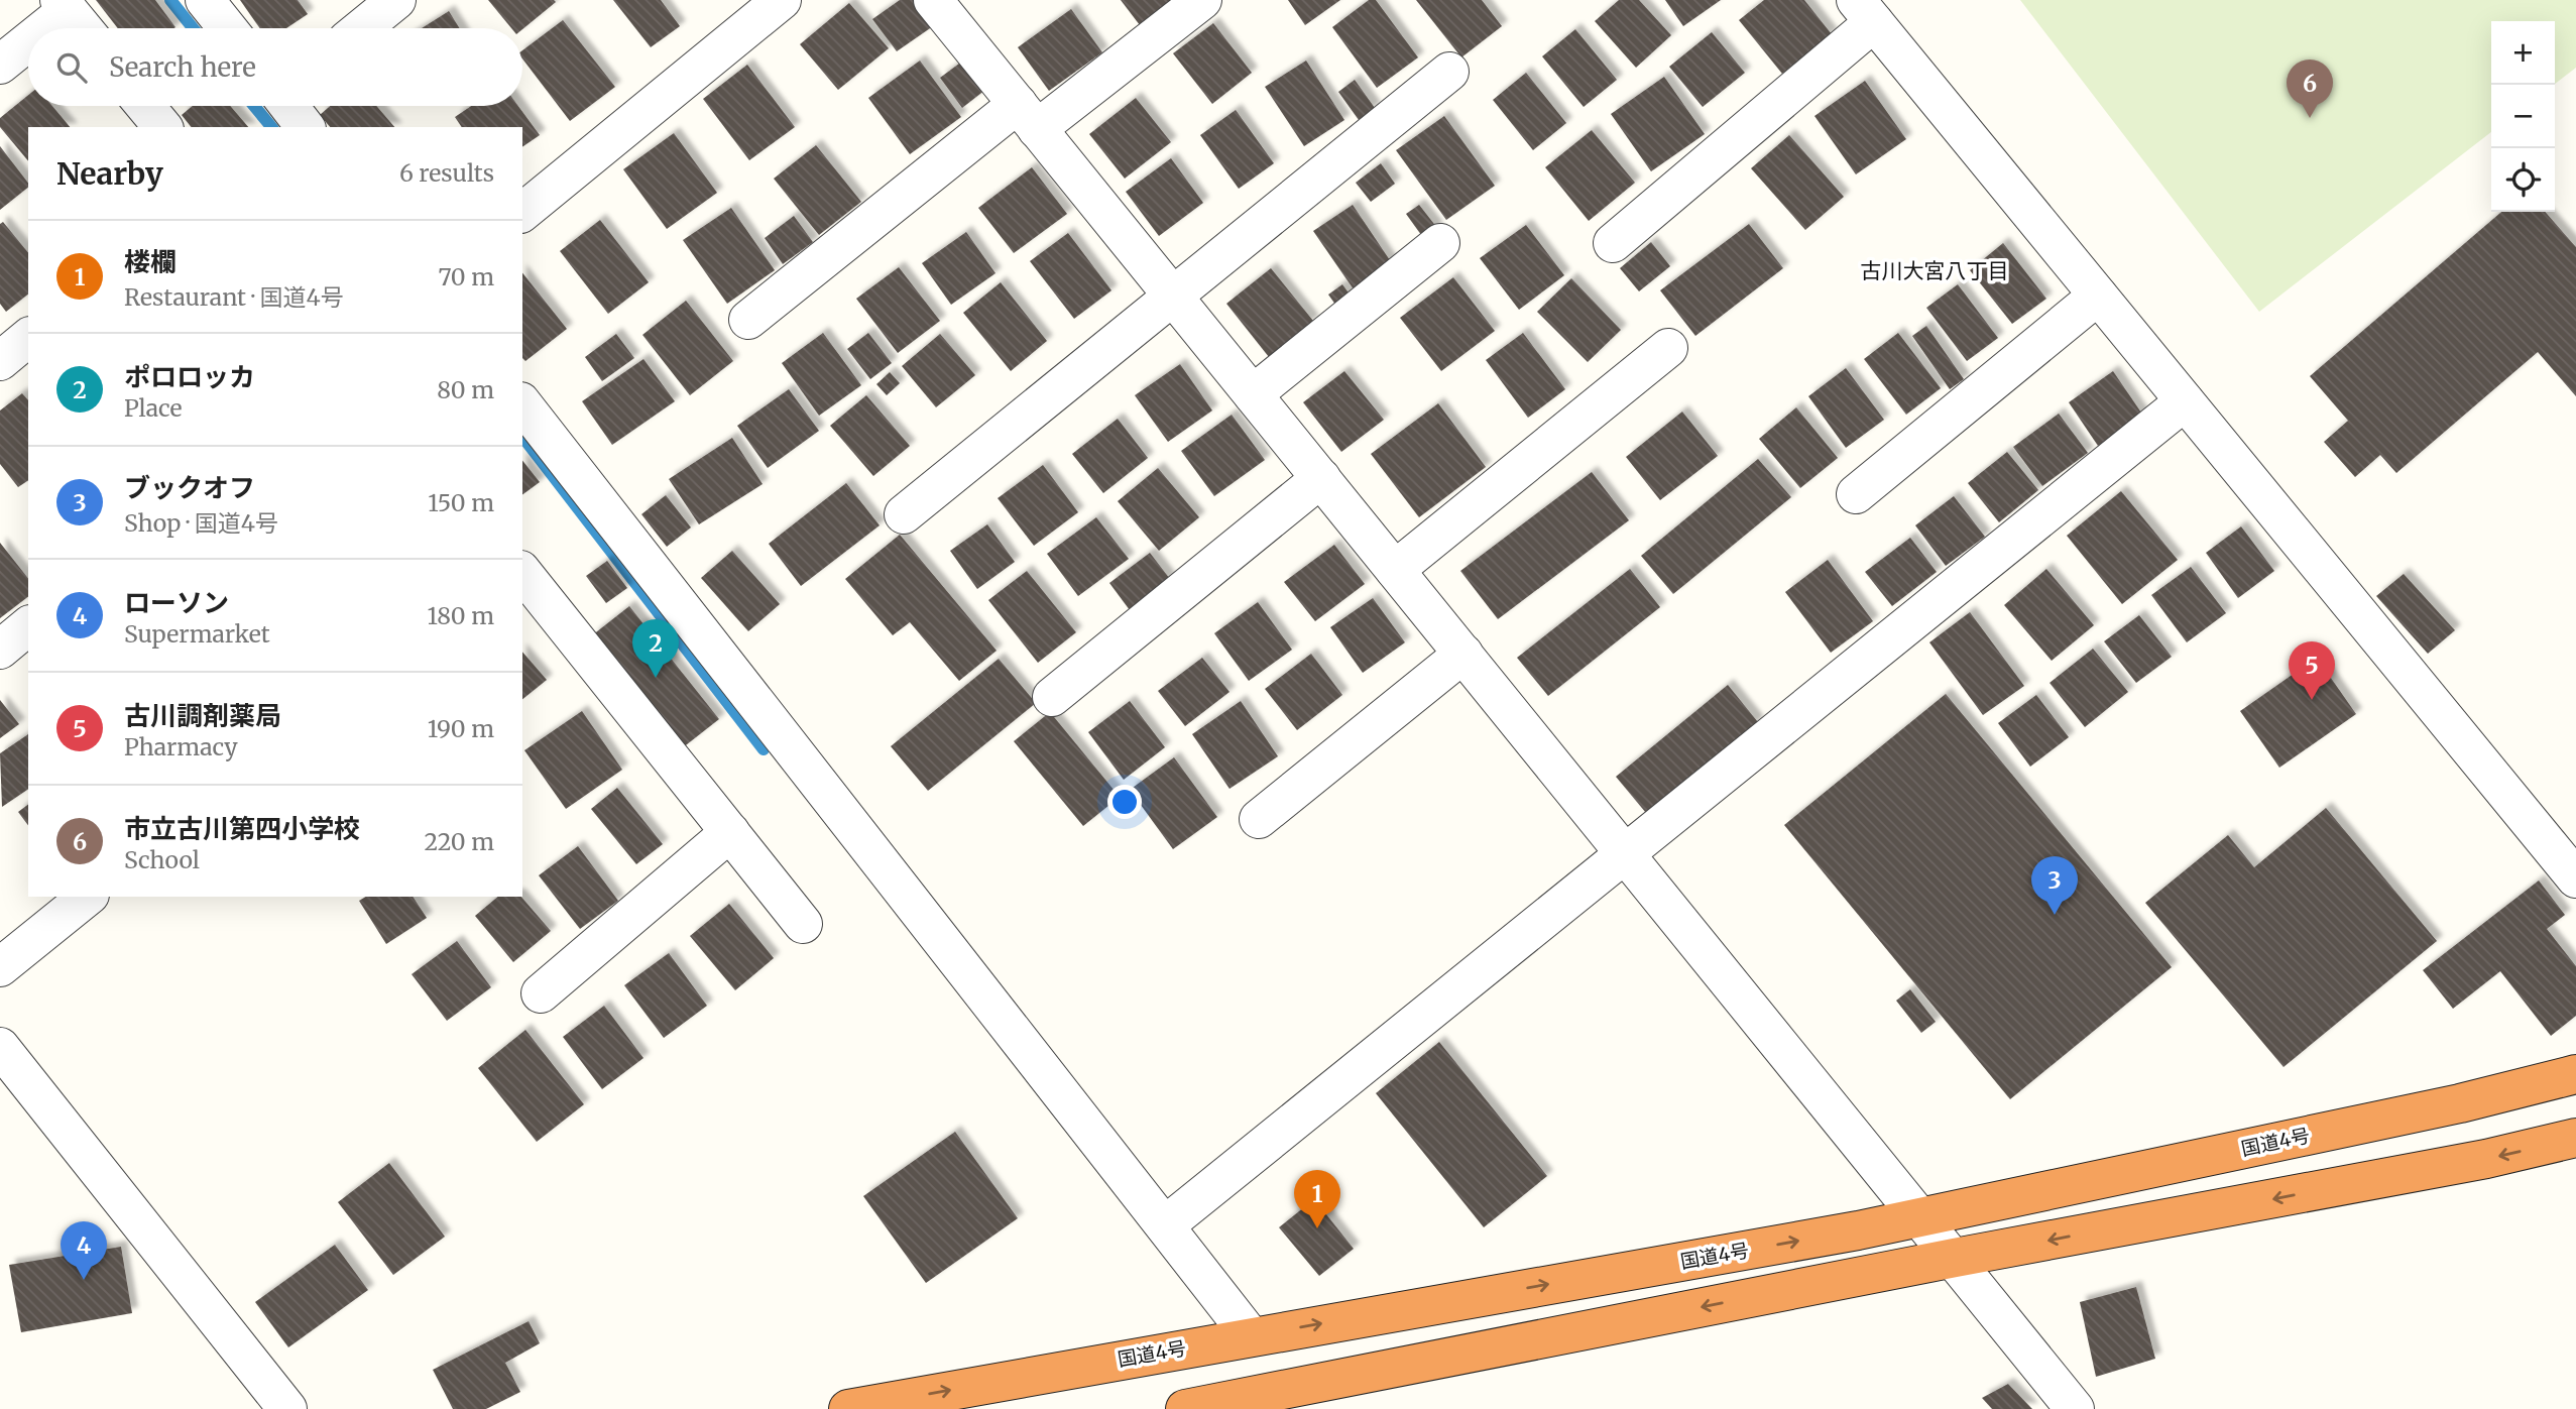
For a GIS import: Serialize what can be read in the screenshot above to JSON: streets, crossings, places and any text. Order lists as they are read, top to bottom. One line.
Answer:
{"streets":{"highway":["国道4号"]},"districts":["古川大宮八丁目"],"page":{"map_buttons":["+","−"],"search":"Search here","pins":["6","2","5","3","1","4"],"heading":["Nearby","6 results"],"list":[{"mark":"1","name":"楼欄","note":"Restaurant · 国道4号","value":"70 m"},{"mark":"2","name":"ポロロッカ","note":"Place","value":"80 m"},{"mark":"3","name":"ブックオフ","note":"Shop · 国道4号","value":"150 m"},{"mark":"4","name":"ローソン","note":"Supermarket","value":"180 m"},{"mark":"5","name":"古川調剤薬局","note":"Pharmacy","value":"190 m"},{"mark":"6","name":"市立古川第四小学校","note":"School","value":"220 m"}]}}
